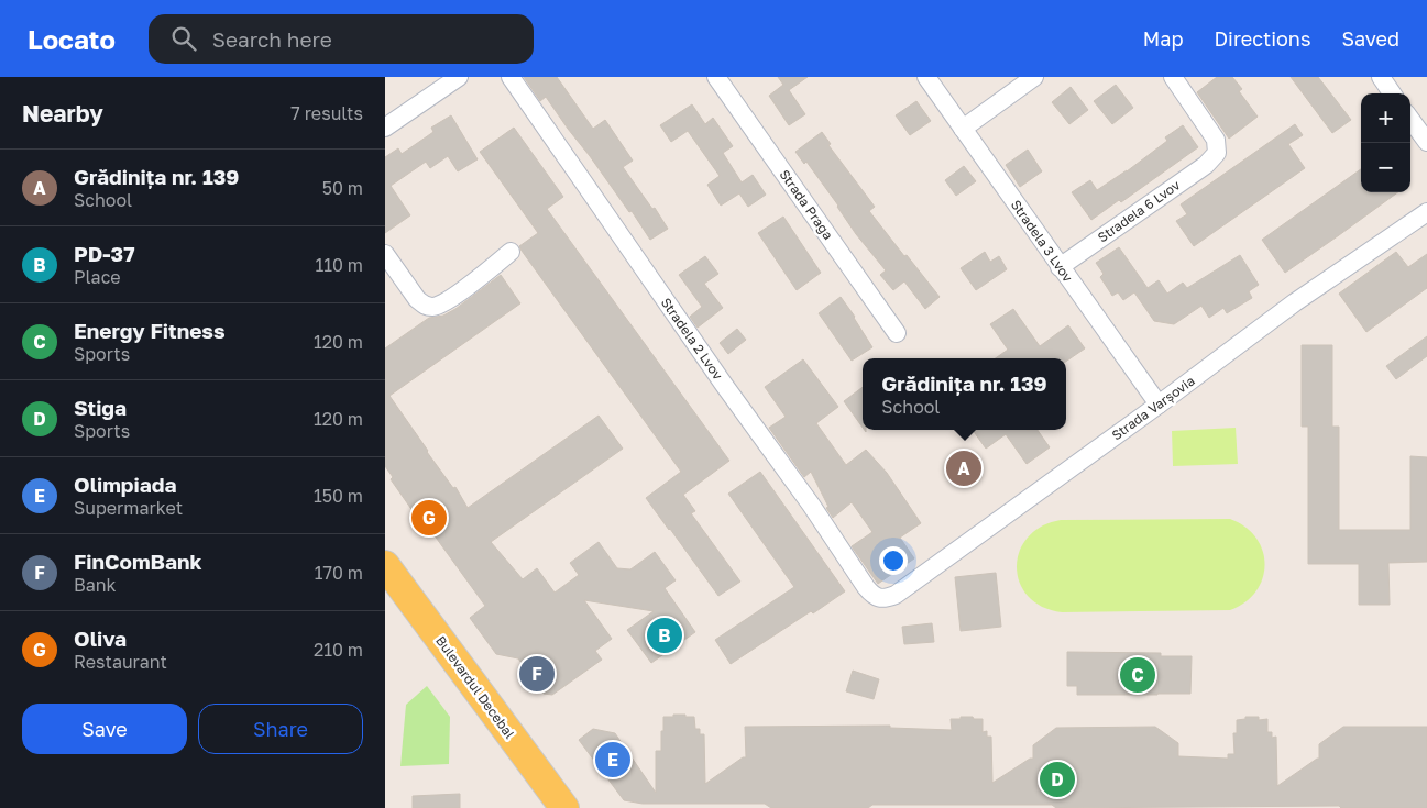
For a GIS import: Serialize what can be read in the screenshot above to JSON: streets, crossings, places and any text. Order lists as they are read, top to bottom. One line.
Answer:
{"streets":{"main road":["Bulevardul Decebal"],"street":["Strada Praga","Stradela 6 Lvov","Stradela 3 Lvov","Stradela 2 Lvov","Strada Varșovia"]},"crossings":[["Stradela 6 Lvov","Stradela 3 Lvov"],["Stradela 3 Lvov","Strada Varșovia"],["Stradela 2 Lvov","Strada Varșovia"]],"page":{"header":"Locato","search":"Search here","nav":["Map","Directions","Saved"],"heading":["Nearby","7 results"],"map_buttons":["+","−"],"list":[{"mark":"A","name":"Grădinița nr. 139","note":"School","value":"50 m"},{"mark":"B","name":"PD-37","note":"Place","value":"110 m"},{"mark":"C","name":"Energy Fitness","note":"Sports","value":"120 m"},{"mark":"D","name":"Stiga","note":"Sports","value":"120 m"},{"mark":"E","name":"Olimpiada","note":"Supermarket","value":"150 m"},{"mark":"F","name":"FinComBank","note":"Bank","value":"170 m"},{"mark":"G","name":"Oliva","note":"Restaurant","value":"210 m"}],"popup":["Grădinița nr. 139","School"],"pins":["A","G","B","F","C","E","D"],"buttons":["Save","Share"]}}
